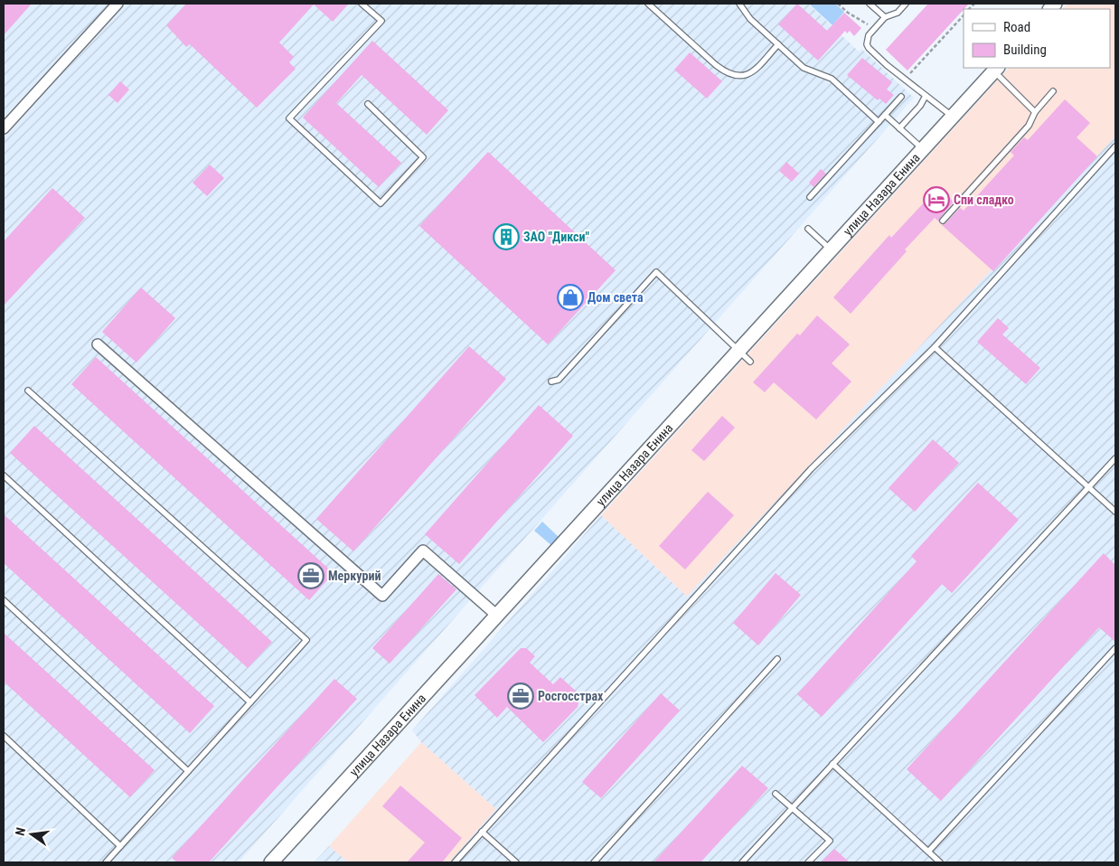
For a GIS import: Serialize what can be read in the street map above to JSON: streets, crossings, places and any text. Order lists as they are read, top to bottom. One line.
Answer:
{"streets":{"main road":["улица Назара Енина"]},"places":{"hotel":["Спи сладко"],"building":["ЗАО \"Дикси\""],"shop":["Дом света"],"office":["Меркурий","Росгосстрах"]},"legend":["Road","Building"],"north":"left"}
